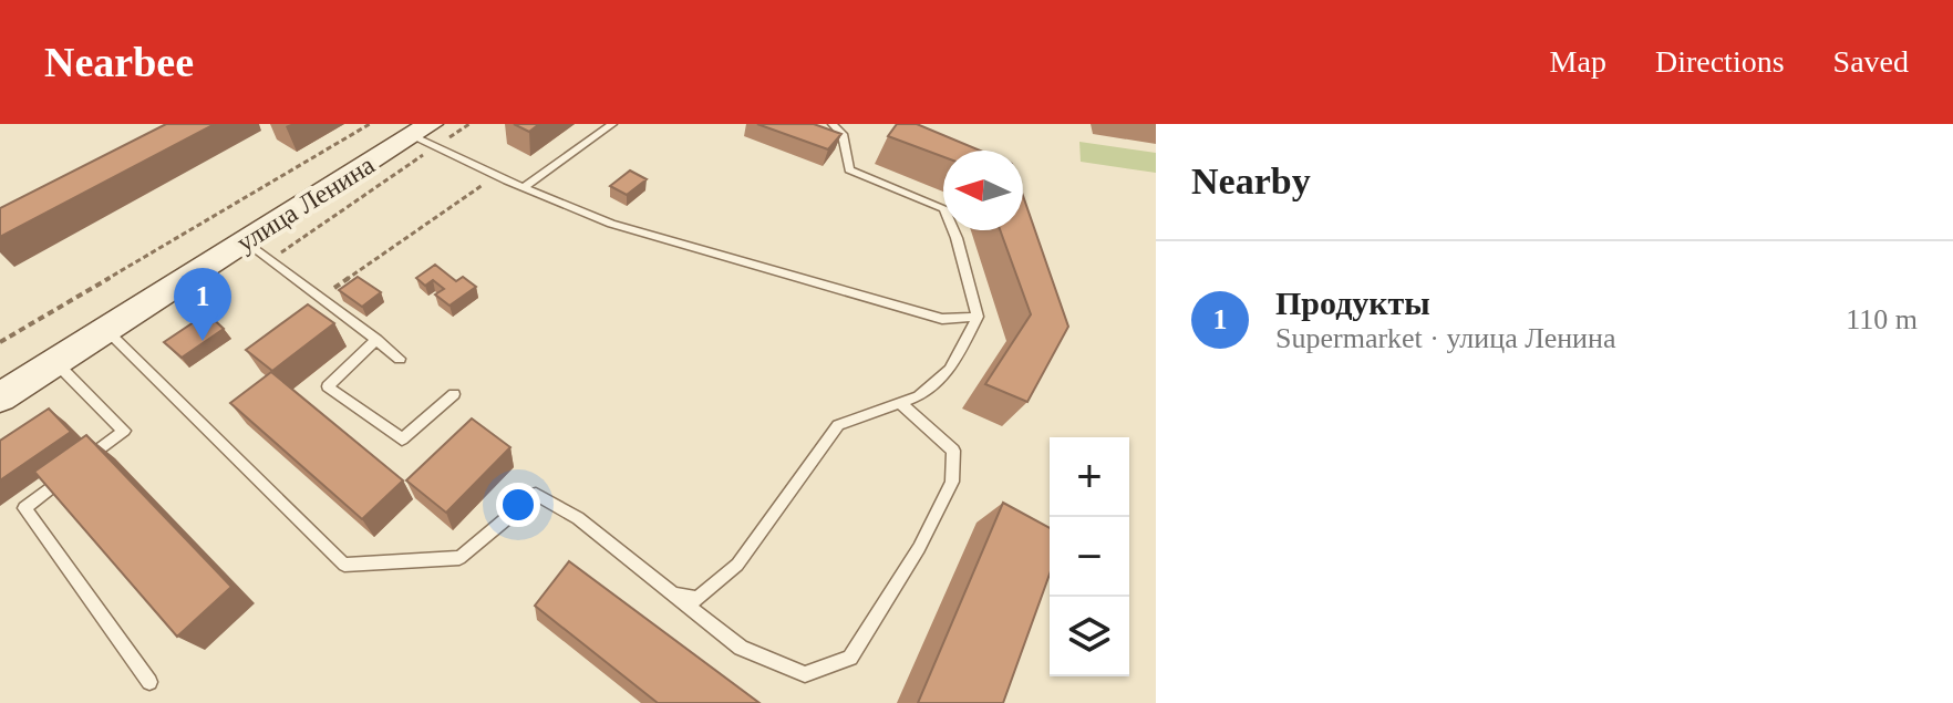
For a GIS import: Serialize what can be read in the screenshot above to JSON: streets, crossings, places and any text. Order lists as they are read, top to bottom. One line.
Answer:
{"streets":{"street":["улица Ленина"]},"north":"left","page":{"header":"Nearbee","nav":["Map","Directions","Saved"],"heading":"Nearby","list":[{"mark":"1","name":"Продукты","note":"Supermarket · улица Ленина","value":"110 m"}],"pins":"1","map_buttons":["+","−"]}}
